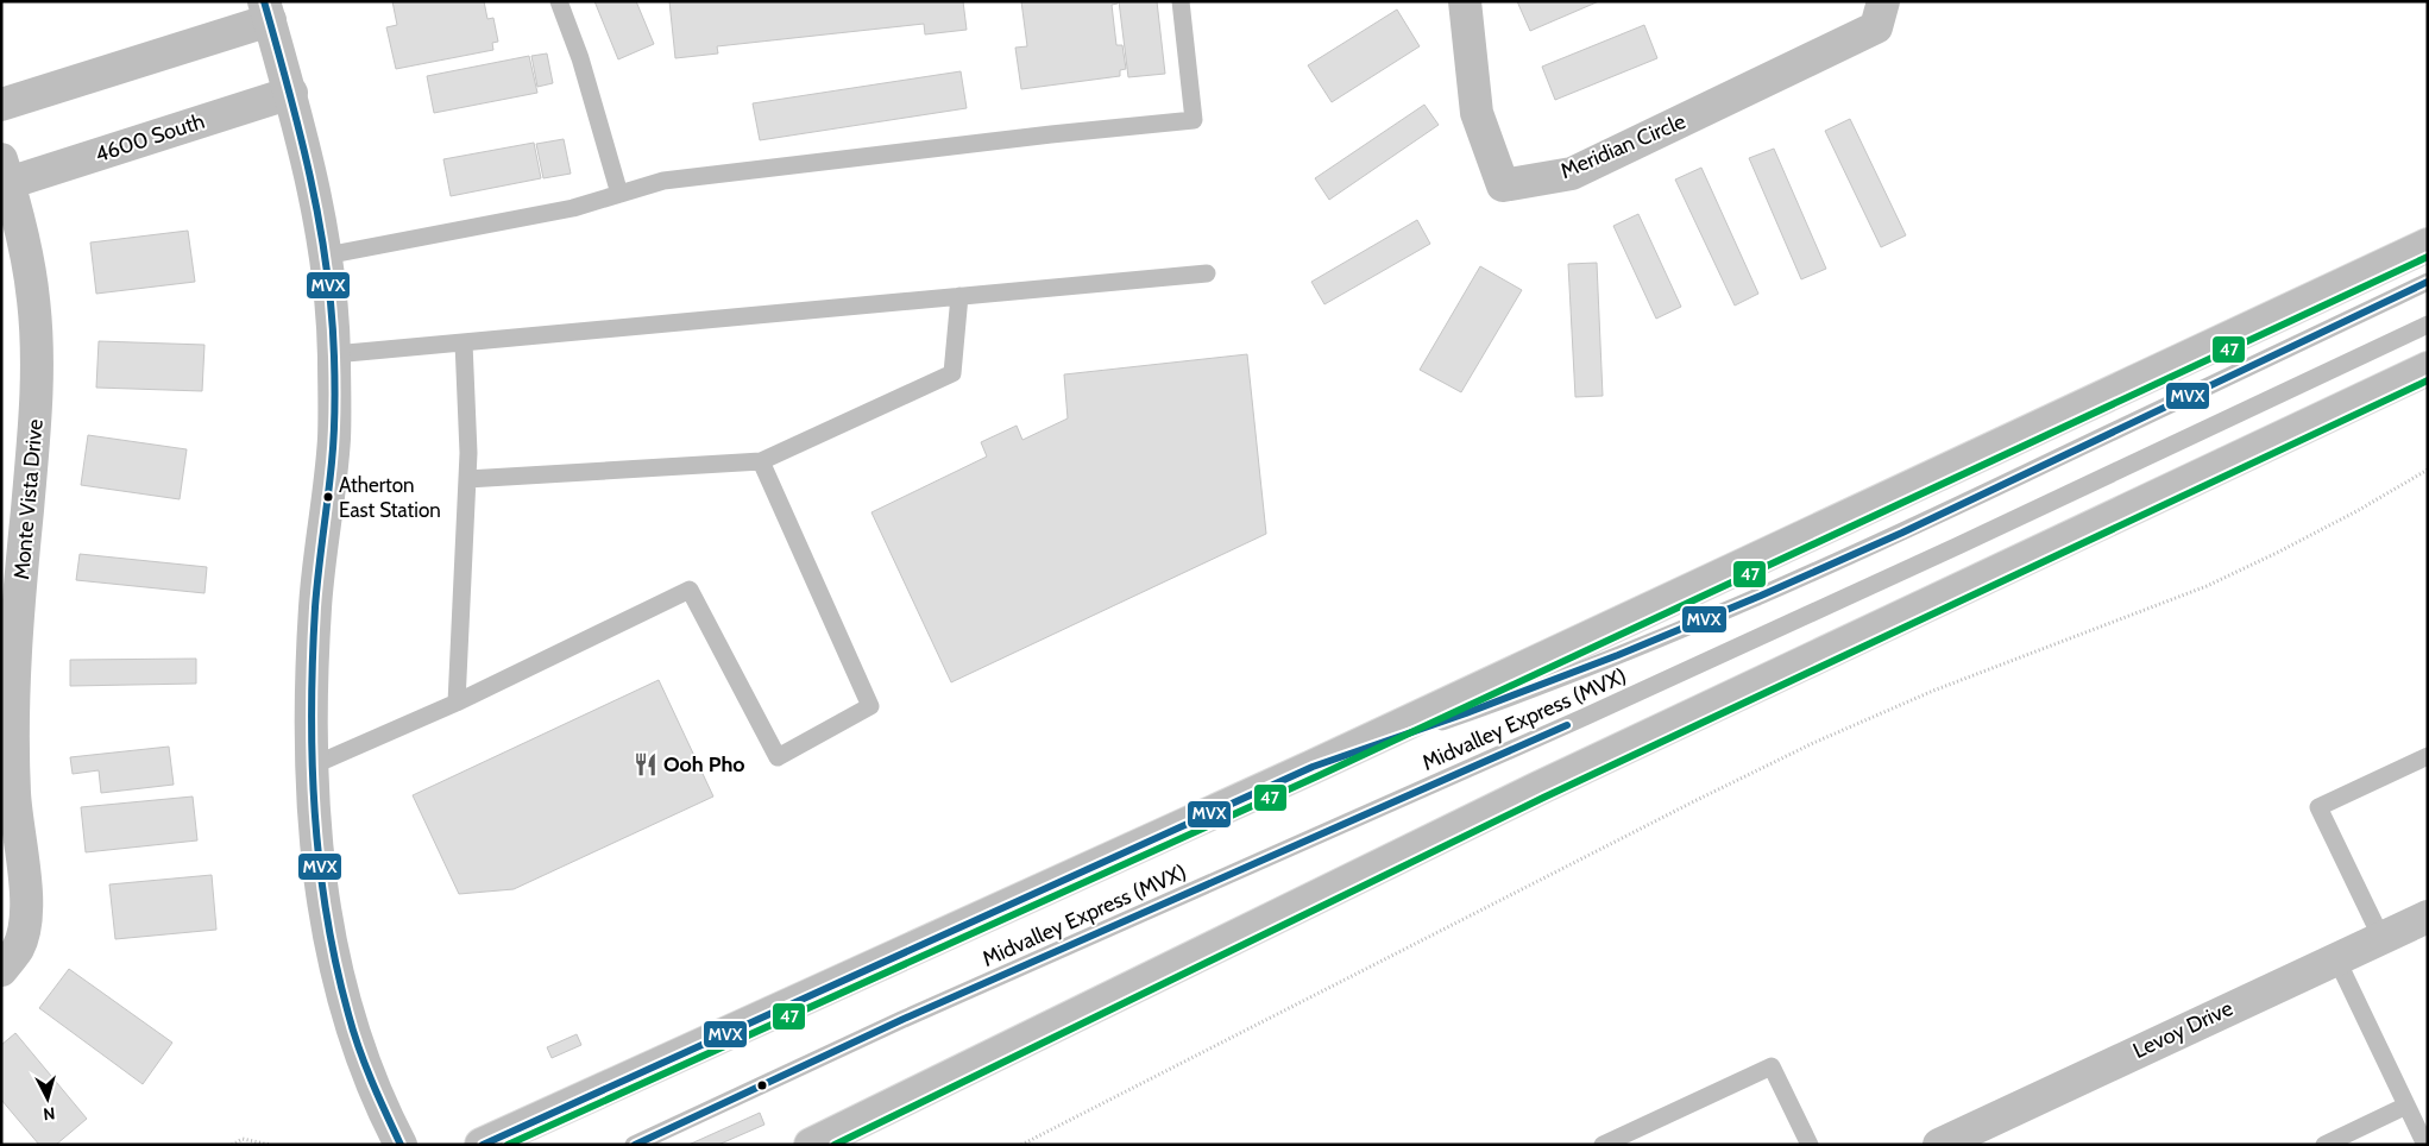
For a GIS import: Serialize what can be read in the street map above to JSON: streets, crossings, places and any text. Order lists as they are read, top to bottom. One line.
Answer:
{"streets":{"main road":["4600 South","Meridian Circle","Monte Vista Drive","Levoy Drive"],"lane":["Midvalley Express (MVX)"]},"crossings":[["4600 South","Monte Vista Drive"]],"places":{"other":["Atherton East Station"],"restaurant":["Ooh Pho"]},"lines":["transit line MVX","transit line 47"],"north":"bottom"}
